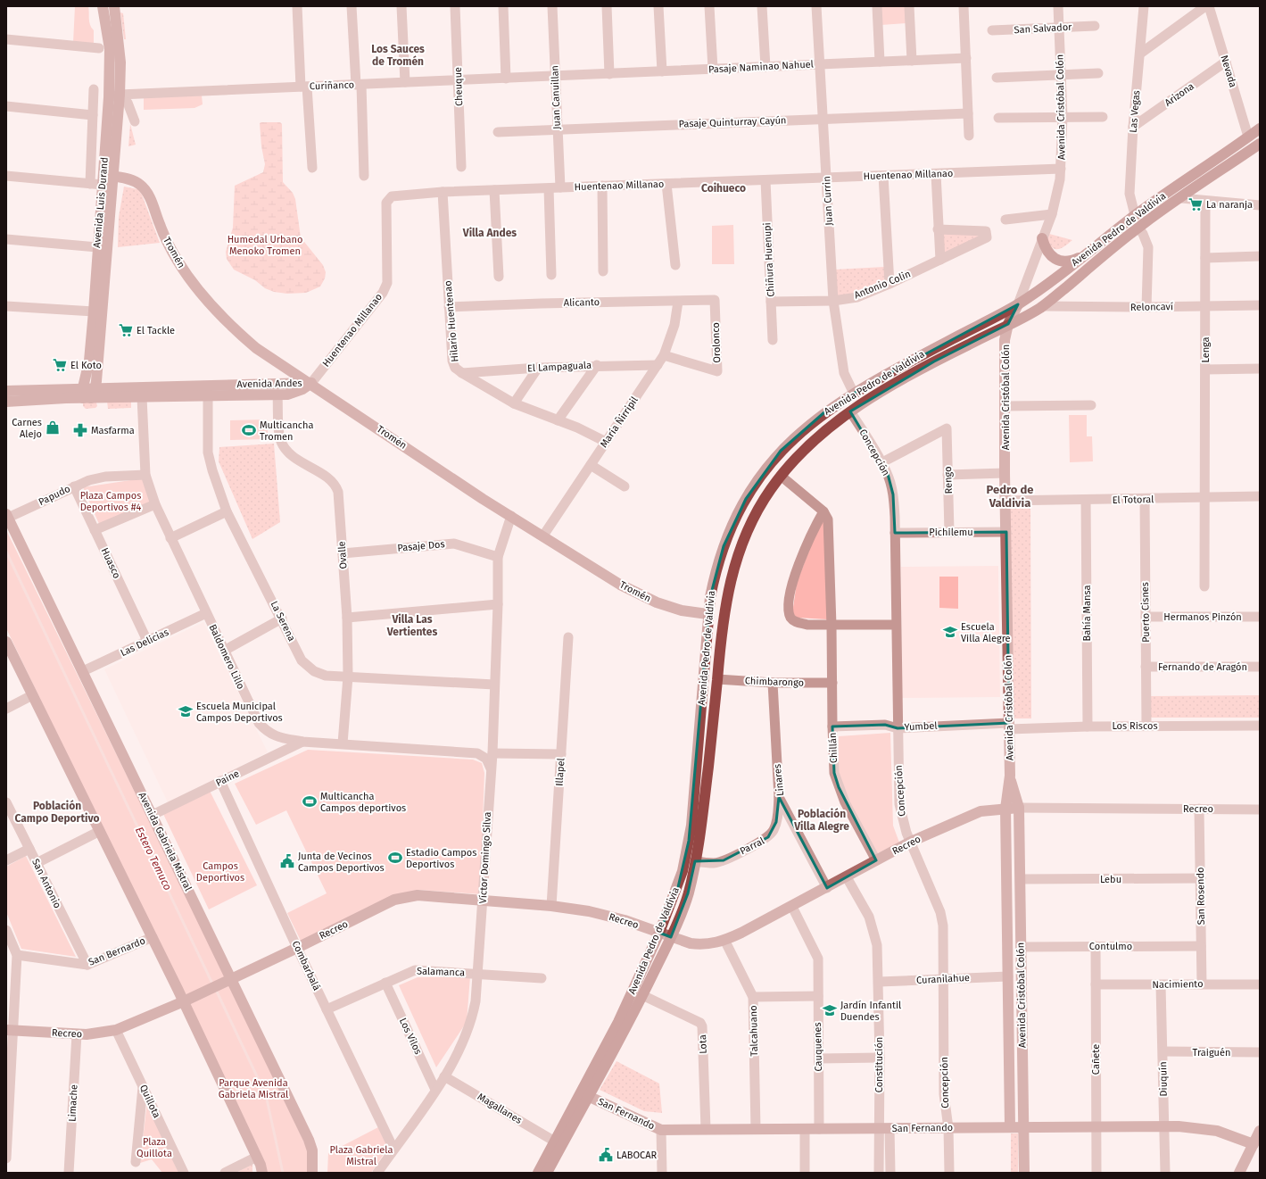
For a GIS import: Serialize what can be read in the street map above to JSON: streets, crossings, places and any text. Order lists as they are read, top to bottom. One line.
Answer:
{"streets":{"main road":["Avenida Pedro de Valdivia"],"street":["San Salvador","Pasaje Naminao Nahuel","Nevada","Curiñanco","Cheuque","Arizona","Juan Canuillan","Avenida Cristóbal Colón","Las Vegas","Pasaje Quinturray Cayún","Huentenao Millanao","Juan Currin","Avenida Luis Durand","Tromén","Chiñura Huenupi","Antonio Colin","Alicanto","Reloncaví","Hilario Huentenao","Orolonco","Lenga","El Lampaguala","Avenida Andes","María Ñirripil","Concepción","Rengo","Papudo","El Totoral","Pichilemu","Pasaje Dos","Ovalle","Huasco","Puerto Cisnes","Bahía Mansa","Hermanos Pinzón","La Serena","Las Delicias","Baldomero Lillo","Fernando de Aragón","Chimbarongo","Los Riscos","Yumbel","Chillán","Illapel","Paine","Linares","Recreo","Avenida Gabriela Mistral","Parral","Víctor Domingo Silva","Lebu","San Antonio","San Rosendo","Contulmo","San Bernardo","Combarbalá","Salamanca","Curanilahue","Nacimiento","Talcahuano","Los Vilos","Lota","Cauquenes","Traiguén","Cañete","Constitución","Diuquín","Quillota","Limache","Magallanes","San Fernando"]},"crossings":[["San Salvador","Avenida Cristóbal Colón"],["Pasaje Naminao Nahuel","Curiñanco"],["Pasaje Naminao Nahuel","Juan Canuillan"],["Pasaje Naminao Nahuel","Juan Currin"],["Nevada","Arizona"],["Nevada","Avenida Pedro de Valdivia"],["Curiñanco","Cheuque"],["Curiñanco","Juan Canuillan"],["Curiñanco","Avenida Luis Durand"],["Arizona","Las Vegas"],["Juan Canuillan","Pasaje Quinturray Cayún"],["Juan Canuillan","Huentenao Millanao"],["Avenida Cristóbal Colón","Huentenao Millanao"],["Avenida Cristóbal Colón","Avenida Pedro de Valdivia"],["Avenida Cristóbal Colón","El Totoral"],["Avenida Cristóbal Colón","Pichilemu"],["Avenida Cristóbal Colón","Los Riscos"],["Avenida Cristóbal Colón","Yumbel"],["Avenida Cristóbal Colón","Recreo"],["Avenida Cristóbal Colón","Lebu"],["Avenida Cristóbal Colón","Contulmo"],["Avenida Cristóbal Colón","Curanilahue"],["Avenida Cristóbal Colón","San Fernando"],["Las Vegas","Avenida Pedro de Valdivia"],["Pasaje Quinturray Cayún","Juan Currin"],["Huentenao Millanao","Juan Currin"],["Huentenao Millanao","Tromén"],["Huentenao Millanao","Chiñura Huenupi"],["Huentenao Millanao","Hilario Huentenao"],["Huentenao Millanao","Avenida Andes"],["Juan Currin","Avenida Pedro de Valdivia"],["Juan Currin","Antonio Colin"],["Avenida Luis Durand","Tromén"],["Avenida Luis Durand","Avenida Andes"],["Avenida Pedro de Valdivia","Tromén"],["Avenida Pedro de Valdivia","Reloncaví"],["Avenida Pedro de Valdivia","Concepción"],["Avenida Pedro de Valdivia","Chimbarongo"],["Avenida Pedro de Valdivia","Recreo"],["Avenida Pedro de Valdivia","Parral"],["Avenida Pedro de Valdivia","Lota"],["Avenida Pedro de Valdivia","Magallanes"],["Avenida Pedro de Valdivia","San Fernando"],["Tromén","Avenida Andes"],["Tromén","María Ñirripil"],["Tromén","Víctor Domingo Silva"],["Chiñura Huenupi","Antonio Colin"],["Alicanto","Hilario Huentenao"],["Alicanto","Orolonco"],["Alicanto","María Ñirripil"],["Reloncaví","Lenga"],["Hilario Huentenao","El Lampaguala"],["Hilario Huentenao","María Ñirripil"],["Orolonco","María Ñirripil"],["Lenga","El Totoral"],["El Lampaguala","María Ñirripil"],["Avenida Andes","Ovalle"],["Avenida Andes","La Serena"],["Avenida Andes","Baldomero Lillo"],["Concepción","Rengo"],["Concepción","Pichilemu"],["Concepción","Yumbel"],["Concepción","Recreo"],["Concepción","Curanilahue"],["Concepción","San Fernando"],["Rengo","Pichilemu"],["Papudo","Huasco"],["Papudo","Baldomero Lillo"],["Papudo","Avenida Gabriela Mistral"],["El Totoral","Puerto Cisnes"],["El Totoral","Bahía Mansa"],["Pasaje Dos","Ovalle"],["Pasaje Dos","Víctor Domingo Silva"],["Ovalle","La Serena"],["Ovalle","Baldomero Lillo"],["Huasco","Las Delicias"],["Puerto Cisnes","Hermanos Pinzón"],["Puerto Cisnes","Fernando de Aragón"],["Puerto Cisnes","Los Riscos"],["Bahía Mansa","Los Riscos"],["La Serena","Víctor Domingo Silva"],["Las Delicias","Baldomero Lillo"],["Las Delicias","Avenida Gabriela Mistral"],["Baldomero Lillo","Paine"],["Baldomero Lillo","Víctor Domingo Silva"],["Chimbarongo","Chillán"],["Chimbarongo","Linares"],["Los Riscos","Yumbel"],["Yumbel","Chillán"],["Chillán","Recreo"],["Illapel","Recreo"],["Paine","Avenida Gabriela Mistral"],["Paine","Combarbalá"],["Linares","Recreo"],["Linares","Parral"],["Recreo","Avenida Gabriela Mistral"],["Recreo","Víctor Domingo Silva"],["Recreo","San Rosendo"],["Recreo","Combarbalá"],["Recreo","Talcahuano"],["Recreo","Cauquenes"],["Recreo","Constitución"],["Recreo","Quillota"],["Recreo","Limache"],["Víctor Domingo Silva","Combarbalá"],["Víctor Domingo Silva","Salamanca"],["Víctor Domingo Silva","Los Vilos"],["Víctor Domingo Silva","Magallanes"],["Lebu","San Rosendo"],["San Antonio","San Bernardo"],["San Rosendo","Contulmo"],["San Rosendo","Nacimiento"],["Contulmo","Cañete"],["Combarbalá","Salamanca"],["Salamanca","Los Vilos"],["Curanilahue","Constitución"],["Nacimiento","Cañete"],["Nacimiento","Diuquín"],["Talcahuano","San Fernando"],["Lota","San Fernando"],["Cauquenes","San Fernando"],["Traiguén","Diuquín"],["Cañete","San Fernando"],["Constitución","San Fernando"],["Diuquín","San Fernando"]],"districts":["Los Sauces de Tromén","Coihueco","Villa Andes","Pedro de Valdivia","Villa Las Vertientes","Población Campo Deportivo","Población Villa Alegre"],"water":["Estero Temuco"],"parks":["Humedal Urbano Menoko Tromen","Plaza Campos Deportivos #4","Campos Deportivos","Parque Avenida Gabriela Mistral","Plaza Quillota","Plaza Gabriela Mistral"],"places":{"supermarket":["La naranja","El Tackle","El Koto"],"shop":["Carnes Alejo"],"pharmacy":["Masfarma"],"sports":["Multicancha Tromen","Multicancha Campos deportivos","Estadio Campos Deportivos"],"school or university":["Escuela Villa Alegre","Escuela Municipal Campos Deportivos","Jardín Infantil Duendes"],"public building":["Junta de Vecinos Campos Deportivos","LABOCAR"]}}
